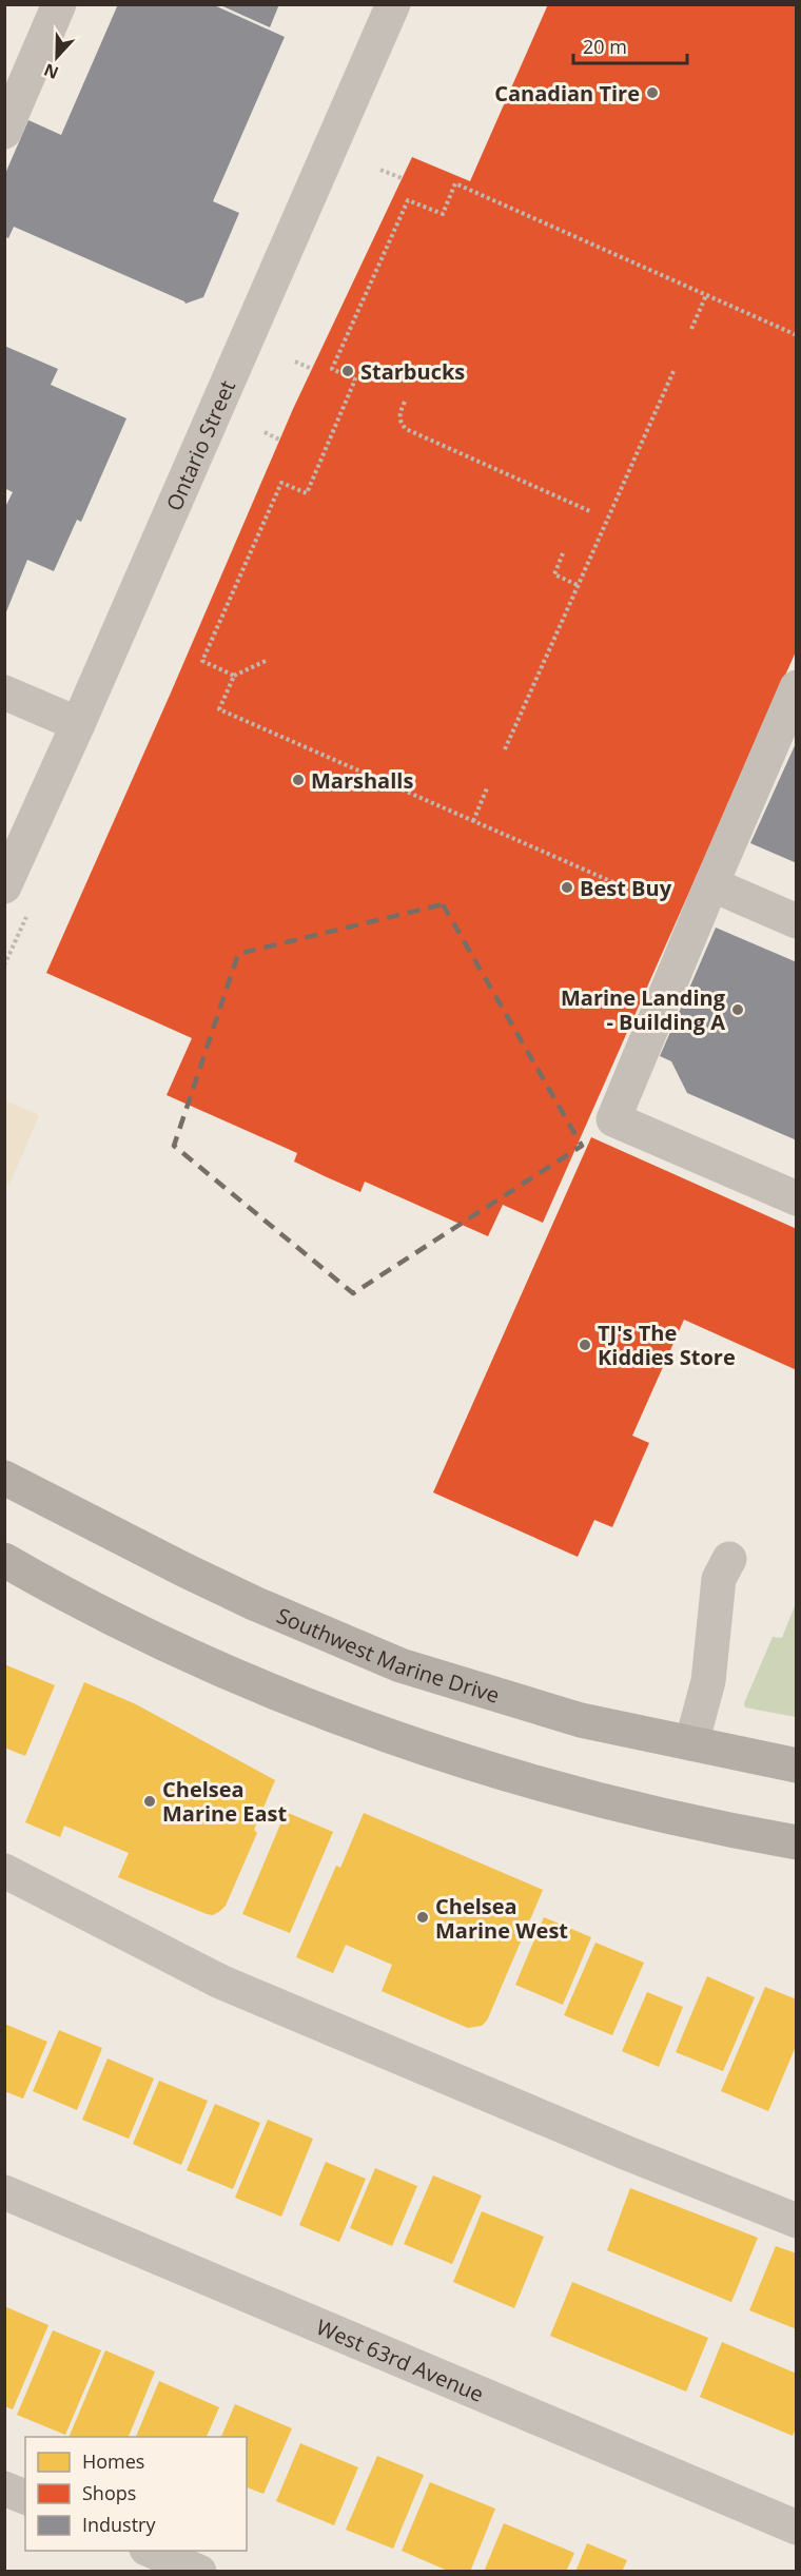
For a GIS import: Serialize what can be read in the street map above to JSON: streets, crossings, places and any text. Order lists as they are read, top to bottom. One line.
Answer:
{"streets":{"main road":["Southwest Marine Drive"],"street":["Ontario Street","West 63rd Avenue"]},"places":["Canadian Tire","Starbucks","Marshalls","Best Buy","Marine Landing - Building A","TJ's The Kiddies Store","Chelsea Marine East","Chelsea Marine West"],"legend":["Homes","Shops","Industry"],"scale_bar":"20 m","north":"bottom"}
